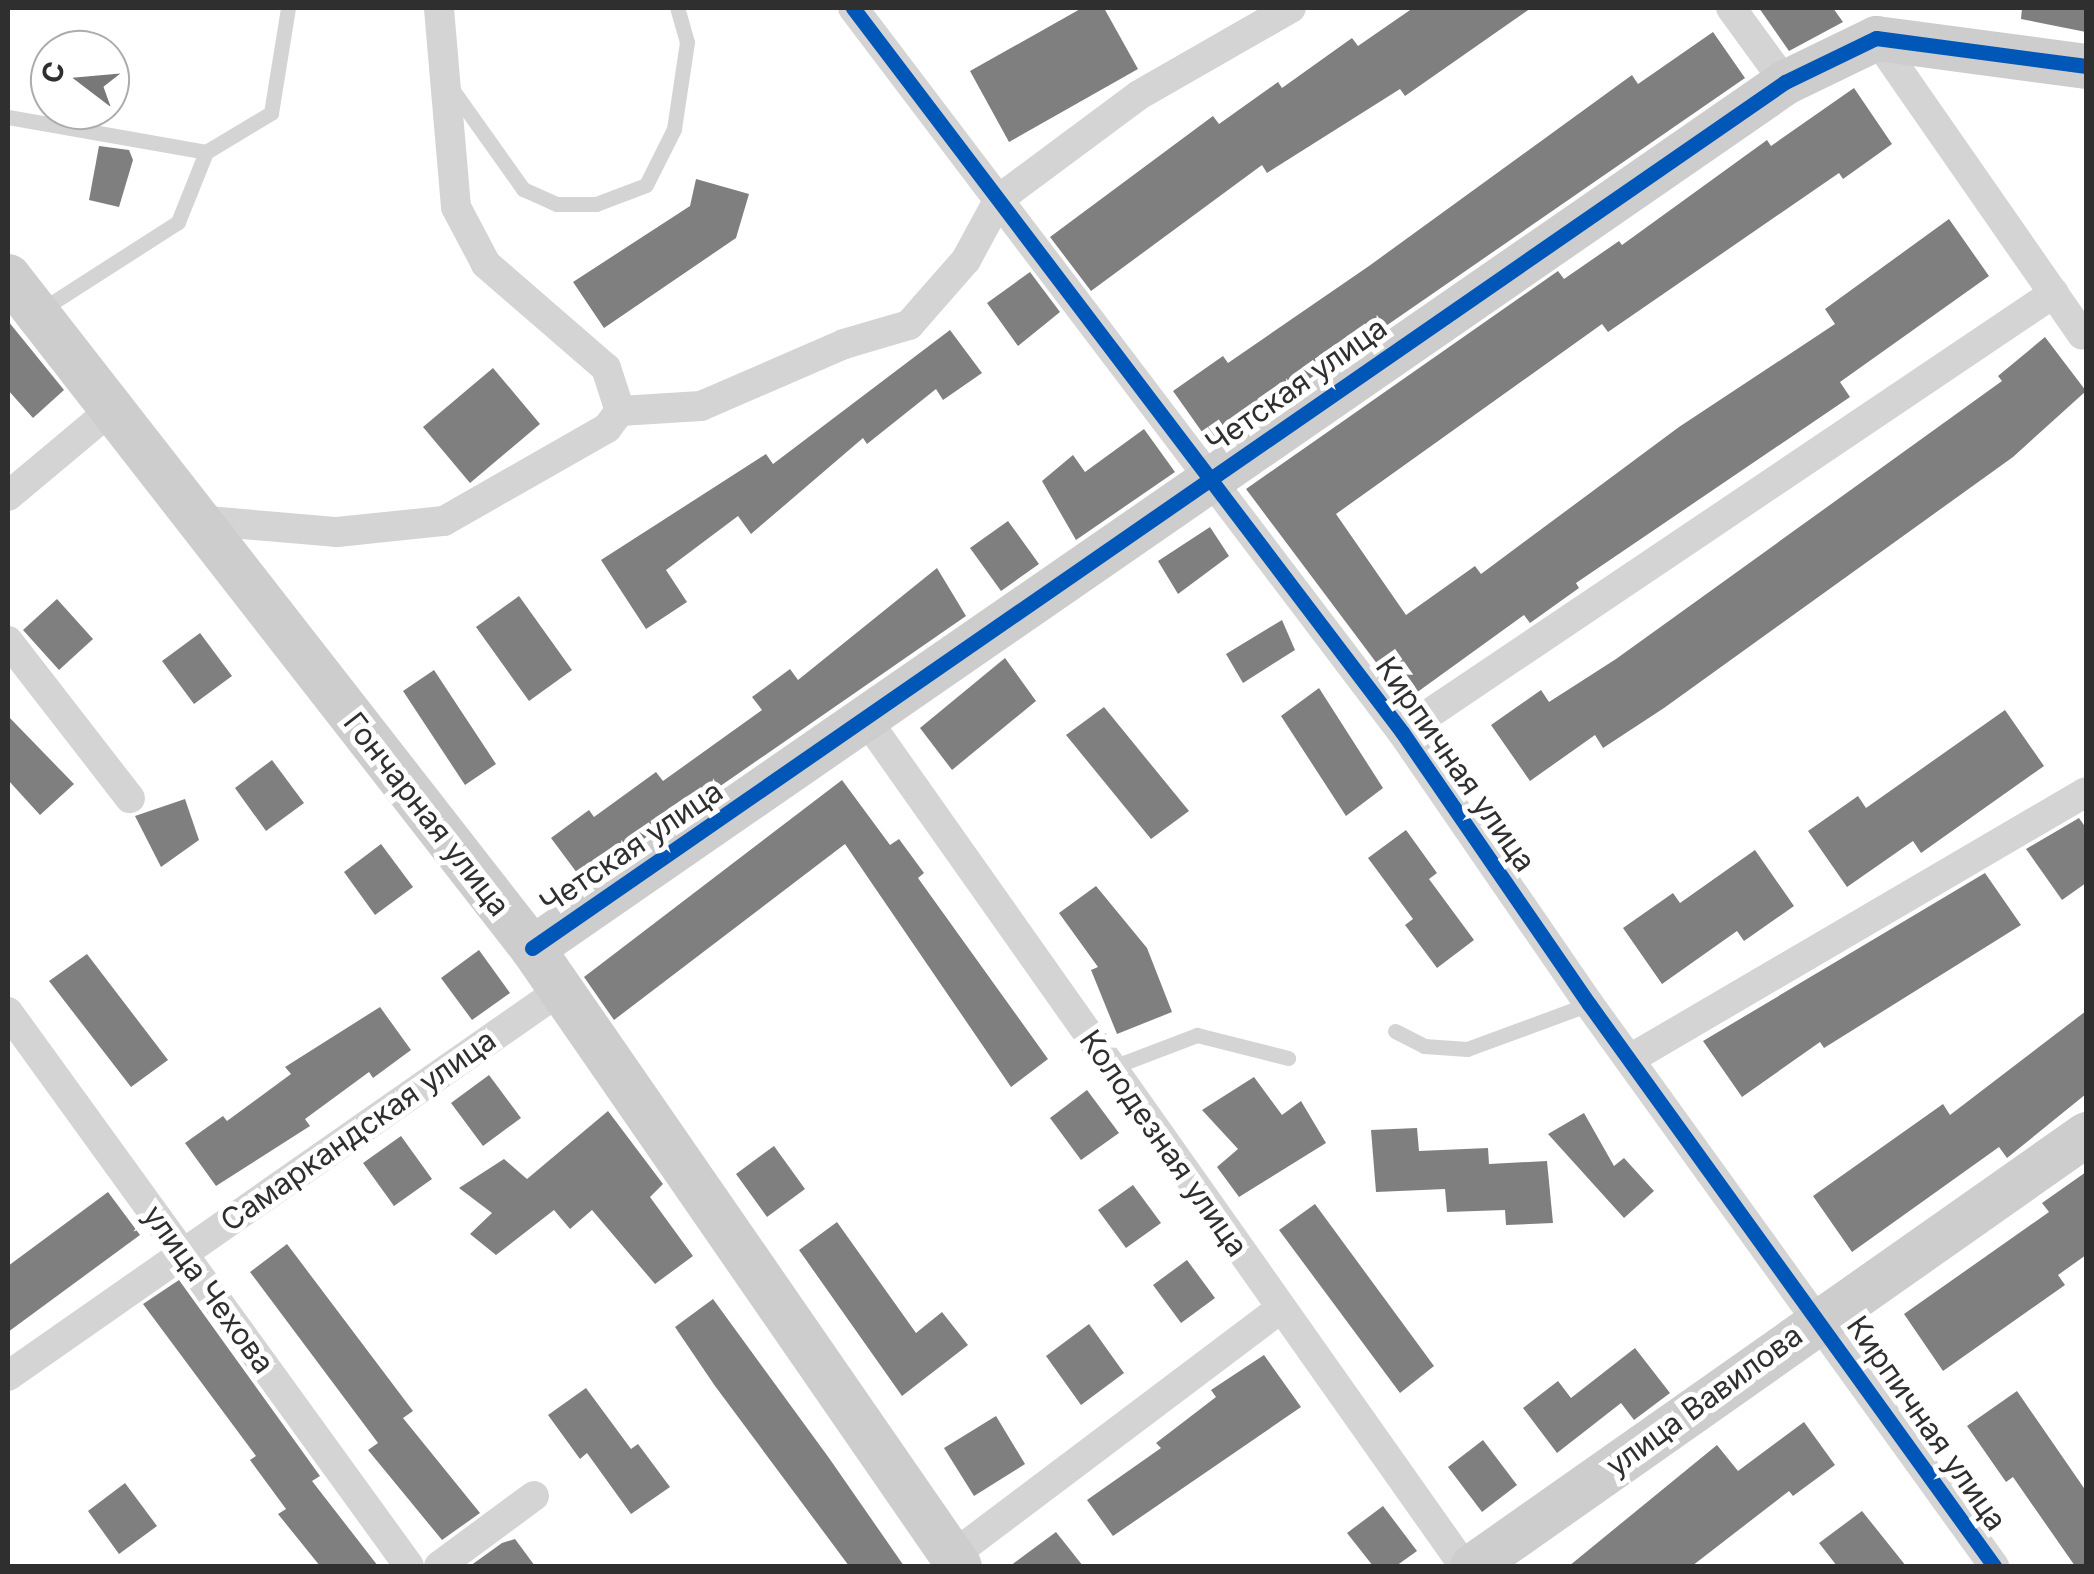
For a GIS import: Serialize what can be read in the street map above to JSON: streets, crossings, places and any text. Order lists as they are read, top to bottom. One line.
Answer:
{"streets":{"street":["Четская улица","Кирпичная улица","Гончарная улица","Самаркандская улица","Колодезная улица","улица Чехова","улица Вавилова"]},"crossings":[["Четская улица","Кирпичная улица"],["Четская улица","Гончарная улица"],["Четская улица","Колодезная улица"],["Кирпичная улица","улица Вавилова"],["Гончарная улица","Самаркандская улица"],["Самаркандская улица","улица Чехова"]],"north":"left"}
